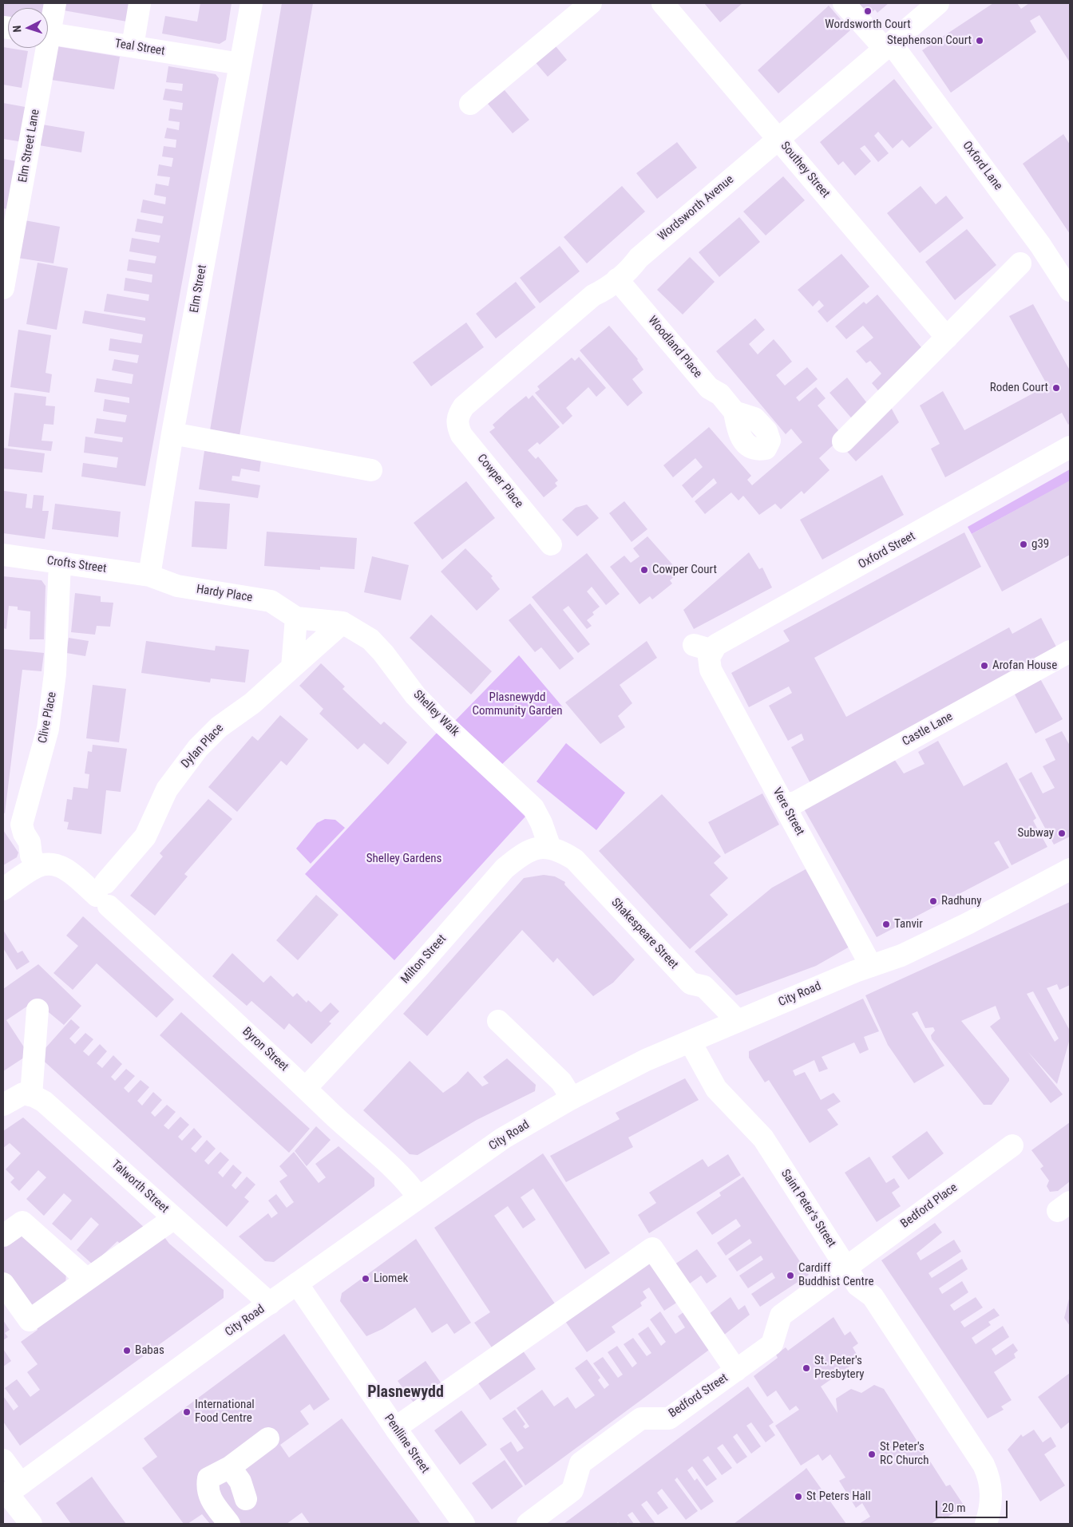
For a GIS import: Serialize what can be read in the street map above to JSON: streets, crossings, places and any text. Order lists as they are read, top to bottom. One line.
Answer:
{"streets":{"street":["Teal Street","Elm Street Lane","Oxford Lane","Southey Street","Wordsworth Avenue","Elm Street","Woodland Place","Cowper Place","Oxford Street","Crofts Street","Hardy Place","Shelley Walk","Clive Place","Castle Lane","Dylan Place","Vere Street","Shakespeare Street","Milton Street","City Road","Byron Street","Talworth Street","Bedford Place","Saint Peter's Street","Bedford Street","Penlline Street"]},"crossings":[["Teal Street","Elm Street"],["Oxford Lane","Wordsworth Avenue"],["Southey Street","Wordsworth Avenue"],["Wordsworth Avenue","Woodland Place"],["Wordsworth Avenue","Cowper Place"],["Elm Street","Crofts Street"],["Elm Street","Hardy Place"],["Oxford Street","Vere Street"],["Crofts Street","Hardy Place"],["Crofts Street","Clive Place"],["Hardy Place","Shelley Walk"],["Shelley Walk","Dylan Place"],["Shelley Walk","Shakespeare Street"],["Shelley Walk","Milton Street"],["Clive Place","Byron Street"],["Castle Lane","Vere Street"],["Dylan Place","Byron Street"],["Vere Street","City Road"],["Shakespeare Street","Milton Street"],["Shakespeare Street","City Road"],["Milton Street","Byron Street"],["City Road","Byron Street"],["City Road","Talworth Street"],["City Road","Saint Peter's Street"],["City Road","Penlline Street"],["Bedford Place","Saint Peter's Street"],["Bedford Place","Bedford Street"],["Saint Peter's Street","Bedford Street"]],"districts":["Plasnewydd"],"parks":["Plasnewydd Community Garden","Shelley Gardens"],"places":["Wordsworth Court","Stephenson Court","Roden Court","g39","Cowper Court","Arofan House","Subway","Radhuny","Tanvir","Cardiff Buddhist Centre","Liomek","Babas","St. Peter's Presbytery","International Food Centre","St Peter's RC Church","St Peters Hall"],"scale_bar":"20 m","north":"left"}
